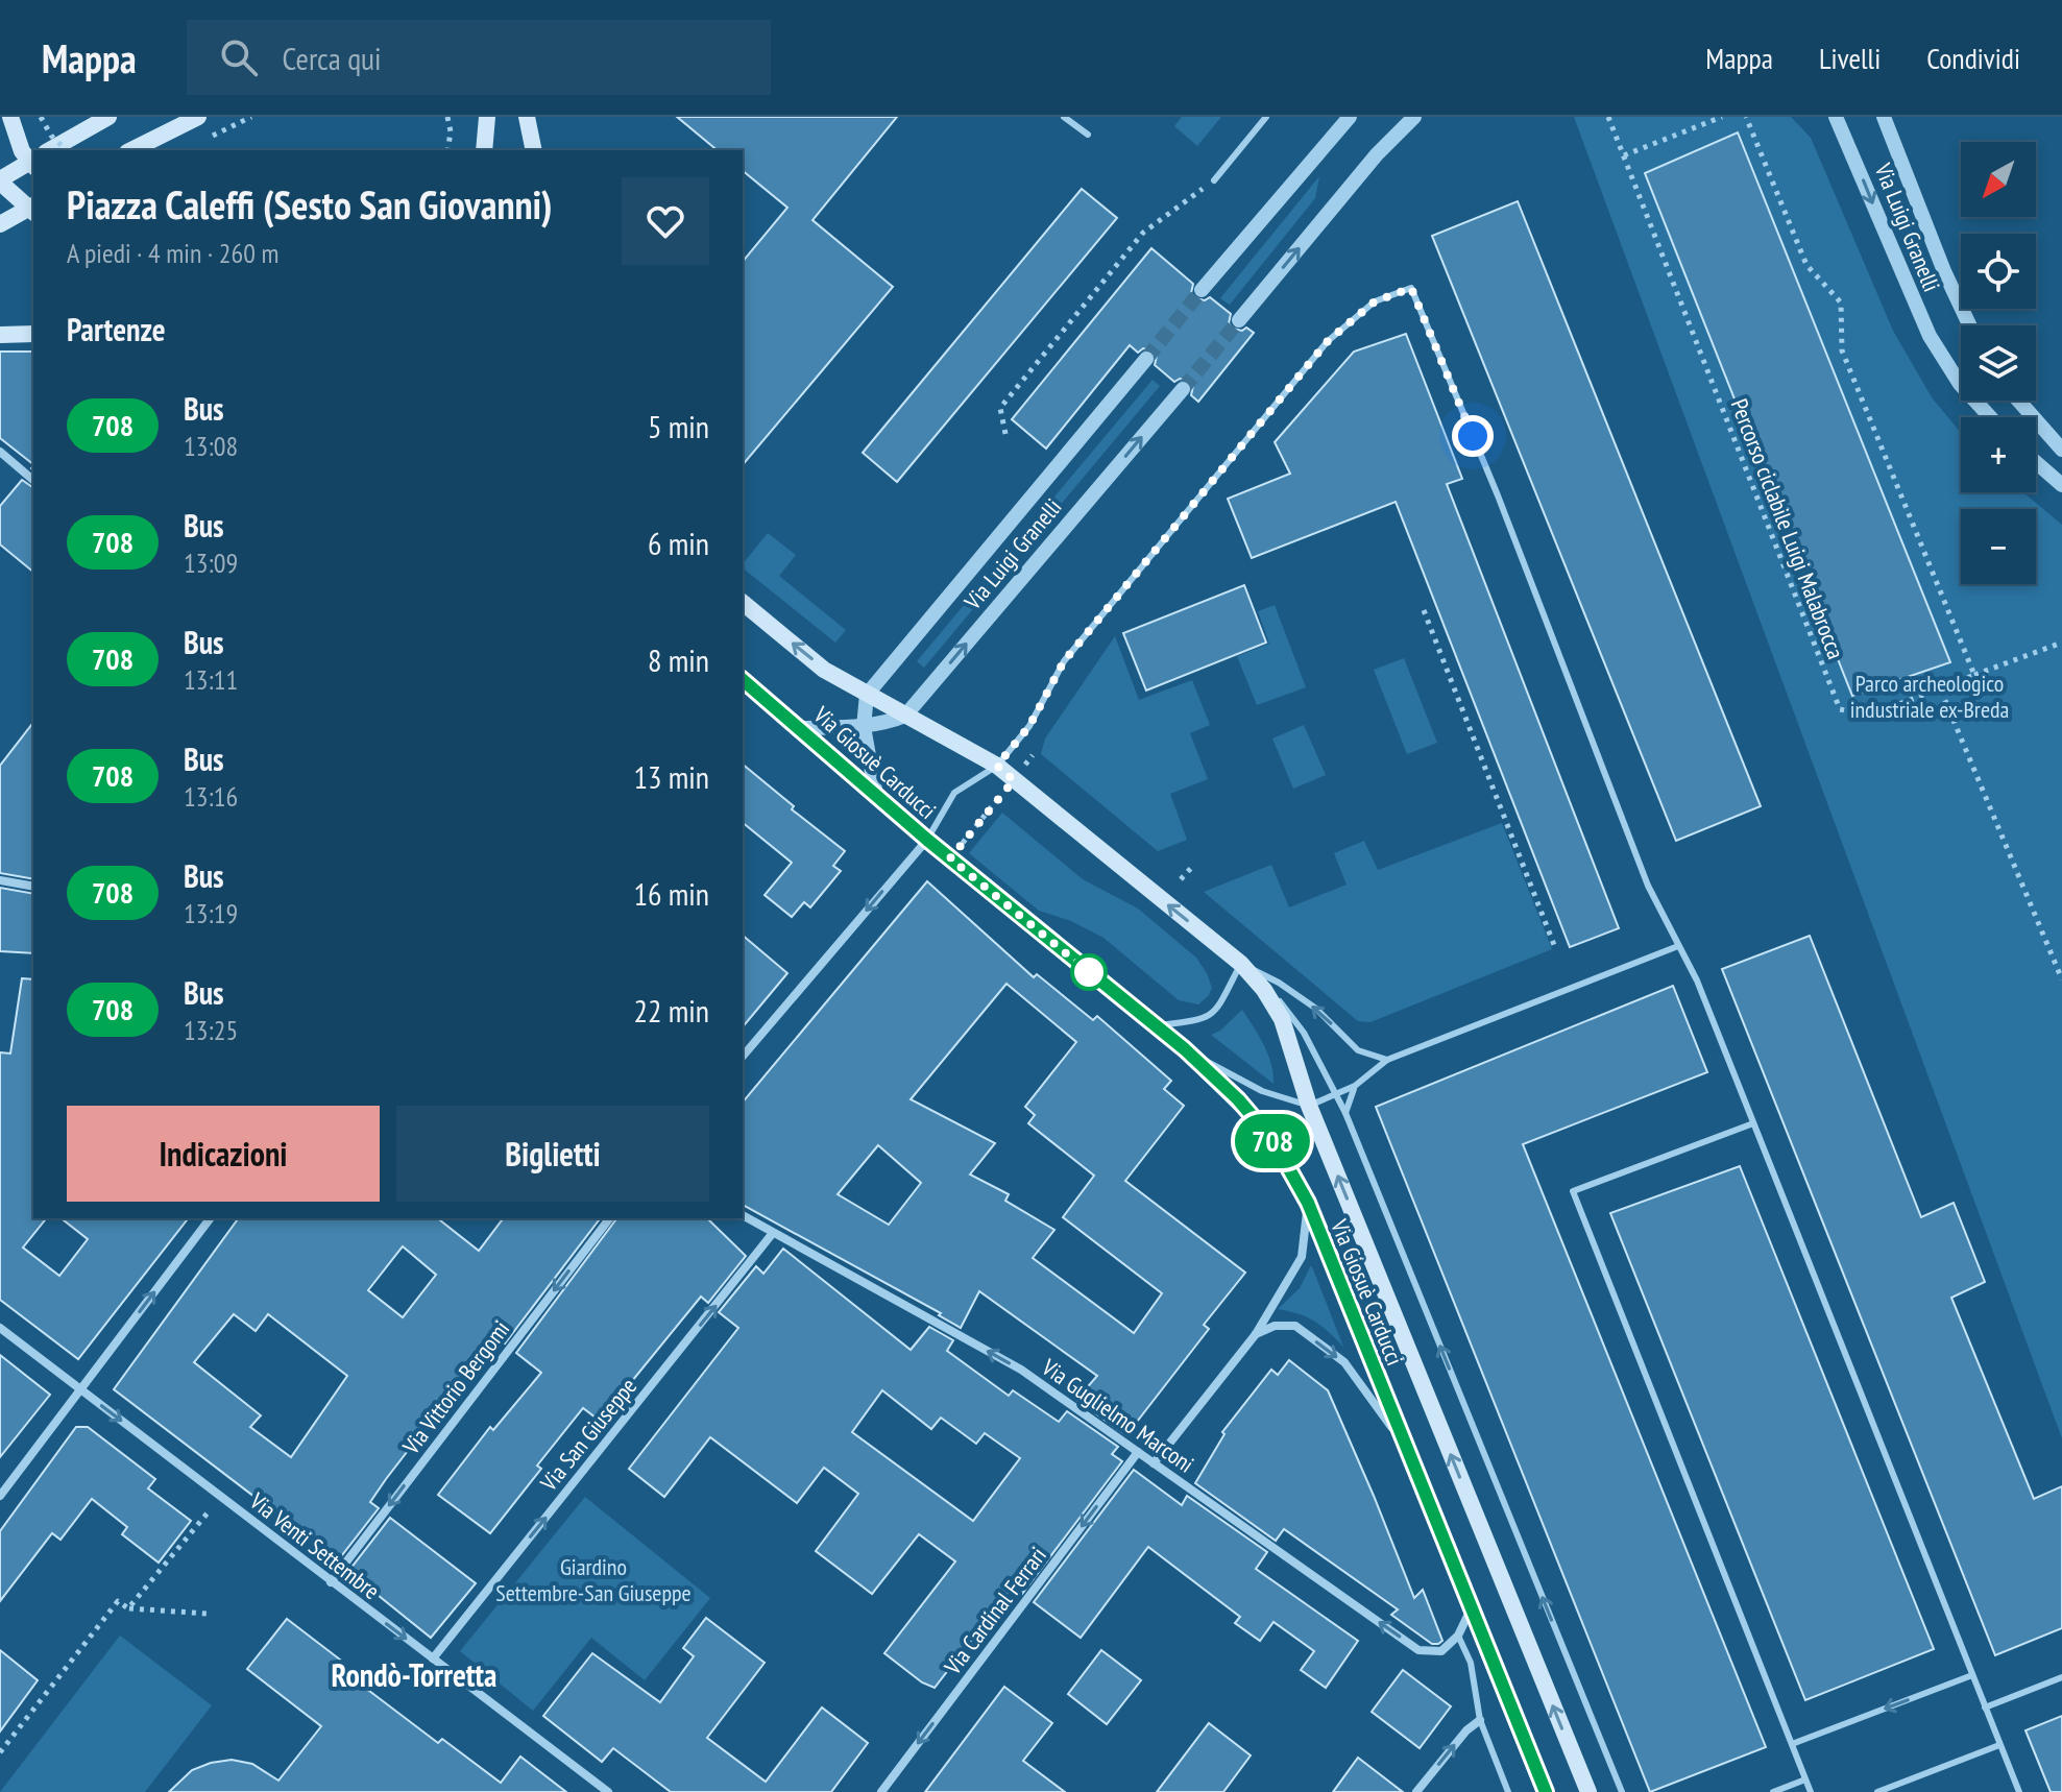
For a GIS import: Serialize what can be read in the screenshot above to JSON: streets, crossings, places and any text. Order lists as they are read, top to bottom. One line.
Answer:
{"streets":{"main road":["Via Giosuè Carducci"],"street":["Via Luigi Granelli","Via Vittorio Bergomi","Via Guglielmo Marconi","Via San Giuseppe","Via Venti Settembre","Via Cardinal Ferrari"],"path":["Percorso ciclabile Luigi Malabrocca"]},"crossings":[["Via Luigi Granelli","Via Giosuè Carducci"],["Via Vittorio Bergomi","Via Venti Settembre"],["Via Guglielmo Marconi","Via San Giuseppe"],["Via Guglielmo Marconi","Via Cardinal Ferrari"],["Via San Giuseppe","Via Venti Settembre"]],"one_way":["Via Vittorio Bergomi","Via Guglielmo Marconi","Via San Giuseppe","Via Venti Settembre","Via Cardinal Ferrari"],"districts":["Rondò-Torretta"],"parks":["Parco archeologico industriale ex-Breda","Giardino Settembre-San Giuseppe"],"lines":["bus line 708"],"north":"bottom left","page":{"header":"Mappa","search":"Cerca qui","nav":["Mappa","Livelli","Condividi"],"on_map":"708","map_buttons":["+","−"],"heading":[["Piazza Caleffi (Sesto San Giovanni)","A piedi · 4 min · 260 m"],"Partenze"],"list":[{"mark":"708","name":"Bus","note":"13:08","value":"5 min"},{"mark":"708","name":"Bus","note":"13:09","value":"6 min"},{"mark":"708","name":"Bus","note":"13:11","value":"8 min"},{"mark":"708","name":"Bus","note":"13:16","value":"13 min"},{"mark":"708","name":"Bus","note":"13:19","value":"16 min"},{"mark":"708","name":"Bus","note":"13:25","value":"22 min"}],"buttons":["Indicazioni","Biglietti"]}}
